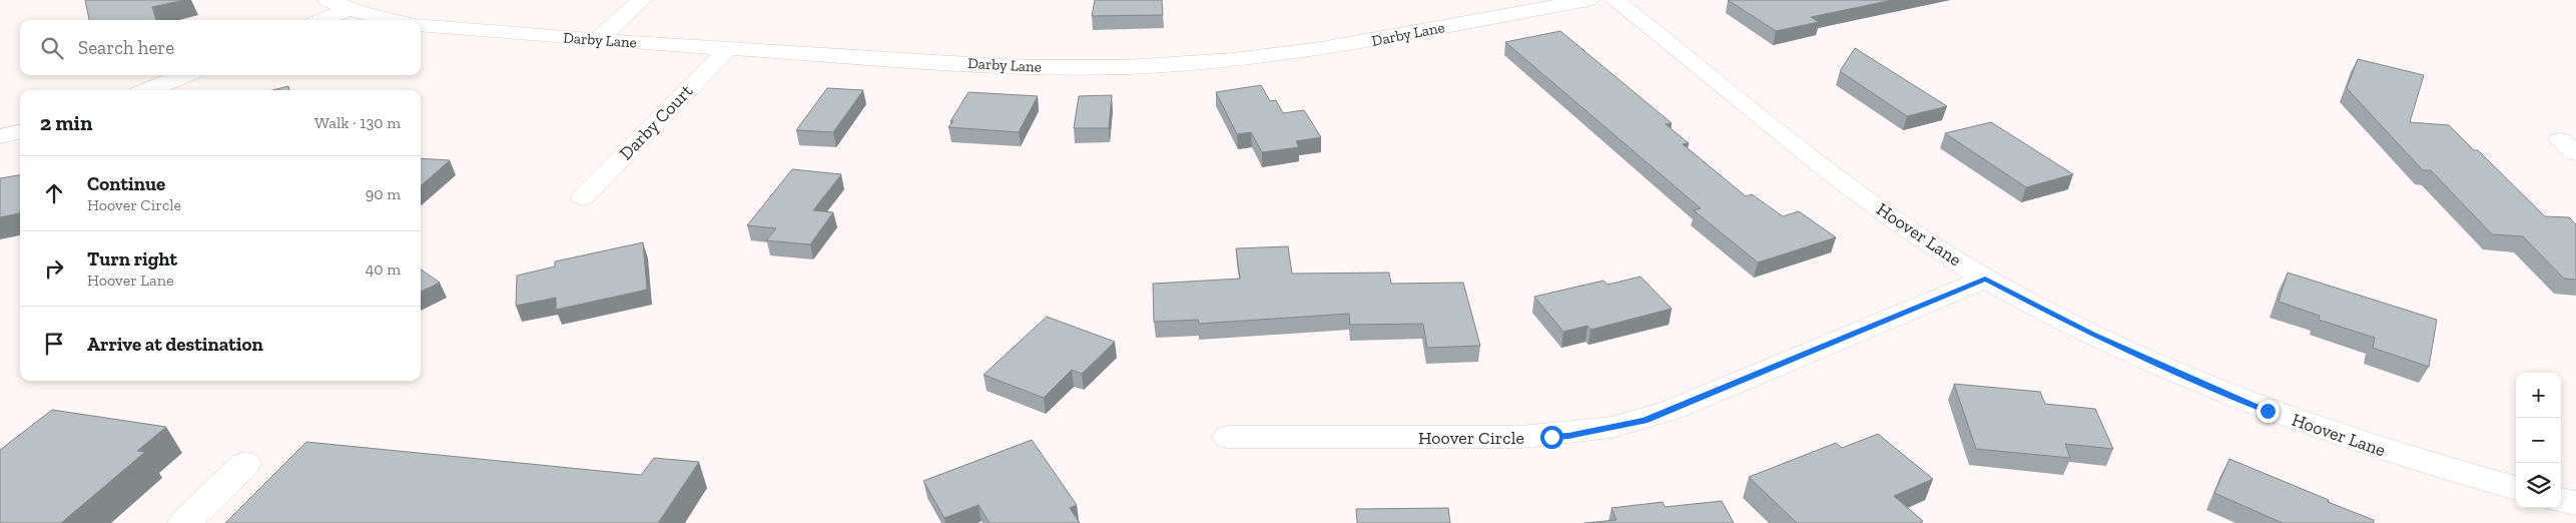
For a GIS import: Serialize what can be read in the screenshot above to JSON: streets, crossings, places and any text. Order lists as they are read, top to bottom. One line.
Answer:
{"streets":{"street":["Darby Lane","Darby Court","Hoover Lane","Hoover Circle"]},"crossings":[["Darby Lane","Darby Court"],["Hoover Lane","Hoover Circle"]],"page":{"search":"Search here","heading":["2 min","Walk · 130 m"],"list":[["Continue","Hoover Circle","90 m"],["Turn right","Hoover Lane","40 m"],"Arrive at destination"],"map_buttons":["+","−"]}}
